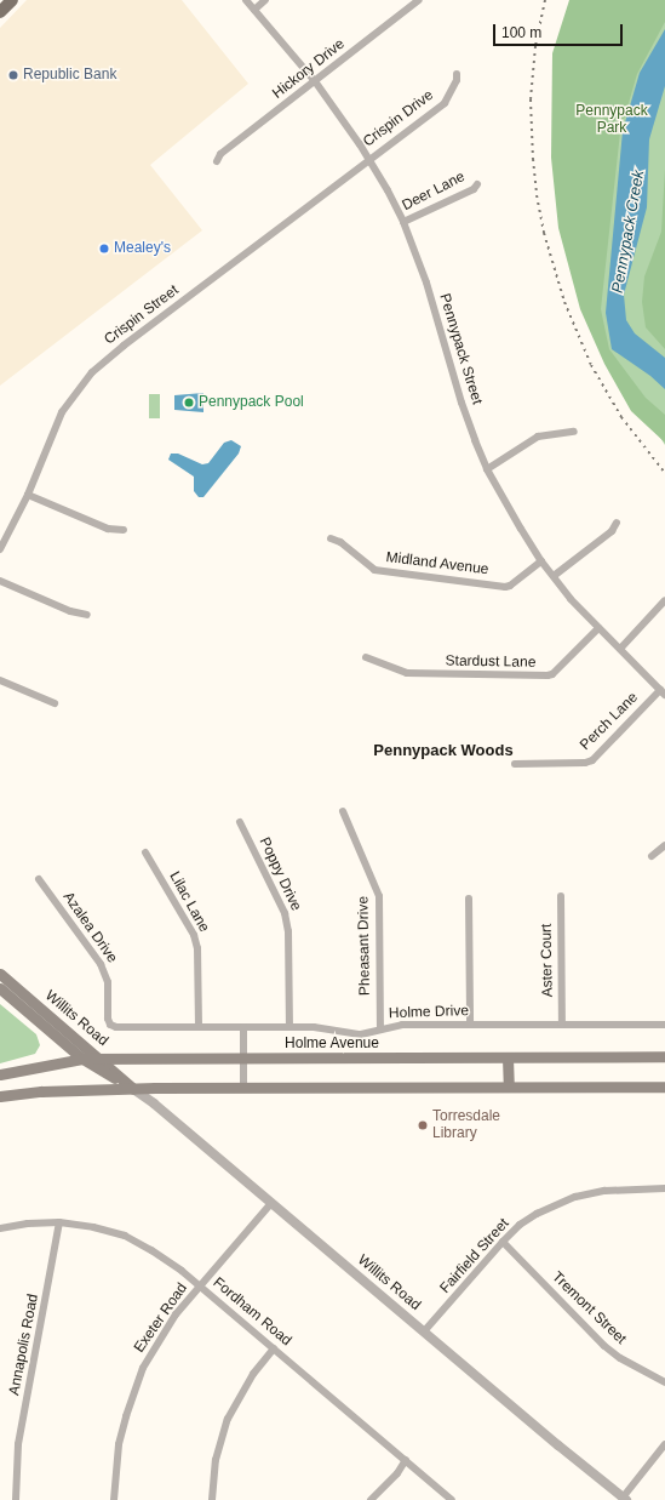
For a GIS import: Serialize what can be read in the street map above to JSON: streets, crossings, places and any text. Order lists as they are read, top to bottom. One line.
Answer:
{"streets":{"main road":["Willits Road","Holme Avenue"],"street":["Hickory Drive","Crispin Drive","Deer Lane","Crispin Street","Pennypack Street","Midland Avenue","Stardust Lane","Perch Lane","Poppy Drive","Lilac Lane","Azalea Drive","Pheasant Drive","Aster Court","Holme Drive","Fairfield Street","Tremont Street","Fordham Road","Exeter Road","Annapolis Road"]},"crossings":[["Hickory Drive","Pennypack Street"],["Crispin Drive","Crispin Street"],["Crispin Drive","Pennypack Street"],["Deer Lane","Pennypack Street"],["Crispin Street","Pennypack Street"],["Pennypack Street","Midland Avenue"],["Pennypack Street","Stardust Lane"],["Pennypack Street","Perch Lane"],["Poppy Drive","Holme Drive"],["Lilac Lane","Holme Drive"],["Azalea Drive","Holme Drive"],["Pheasant Drive","Holme Drive"],["Aster Court","Holme Drive"],["Willits Road","Holme Avenue"],["Willits Road","Fairfield Street"],["Willits Road","Exeter Road"],["Fairfield Street","Tremont Street"],["Fordham Road","Exeter Road"],["Fordham Road","Annapolis Road"]],"districts":["Pennypack Woods"],"water":["Pennypack Creek"],"parks":["Pennypack Park"],"places":["Republic Bank","Mealey's","Pennypack Pool","Torresdale Library"],"scale_bar":"100 m"}
